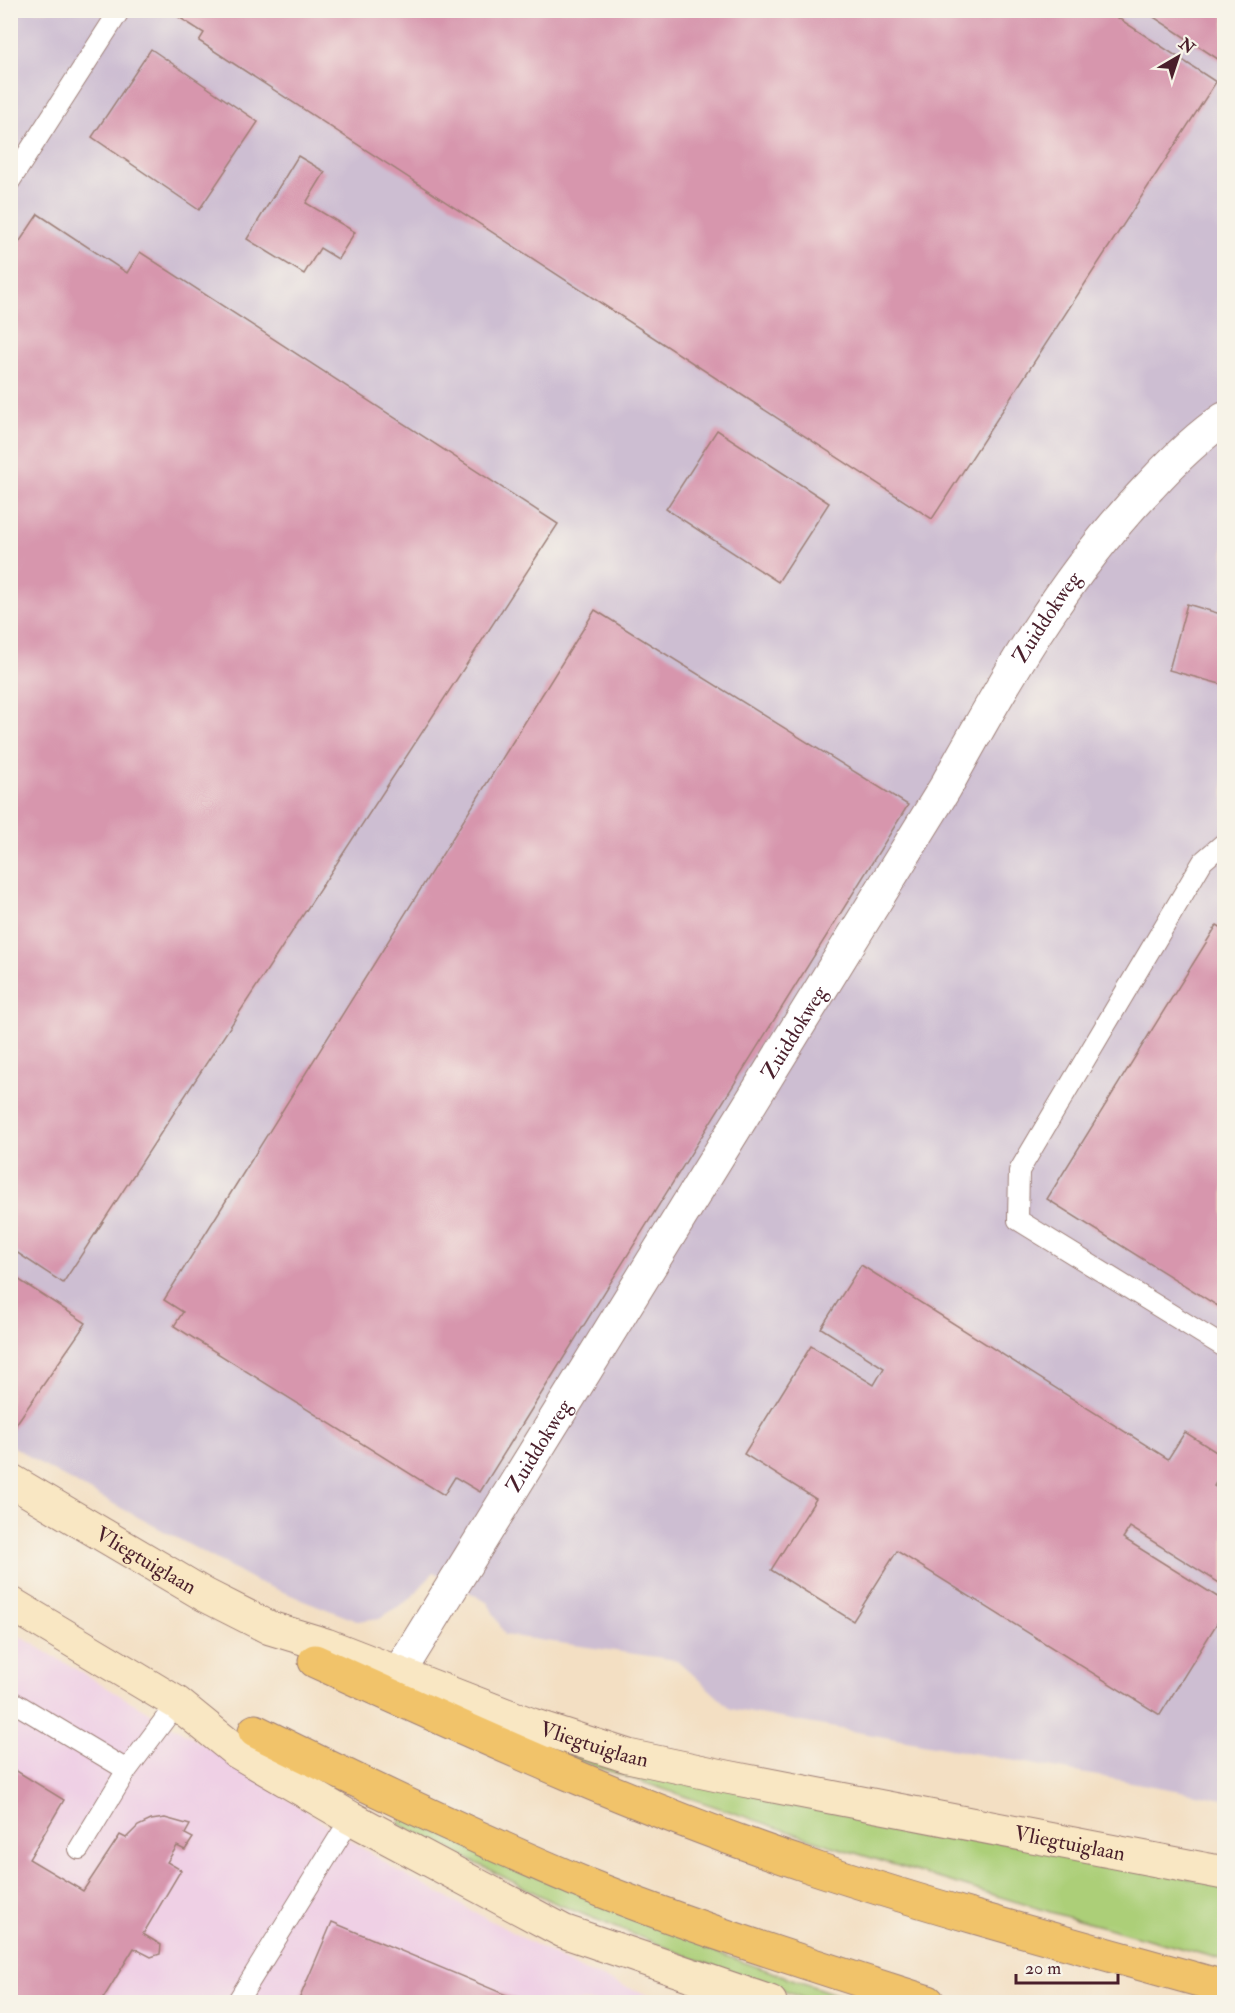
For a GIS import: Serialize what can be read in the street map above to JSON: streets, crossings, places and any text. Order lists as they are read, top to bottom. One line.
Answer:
{"streets":{"main road":["Vliegtuiglaan"],"street":["Zuiddokweg"]},"crossings":[["Zuiddokweg","Vliegtuiglaan"]],"scale_bar":"20 m","north":"top right"}
